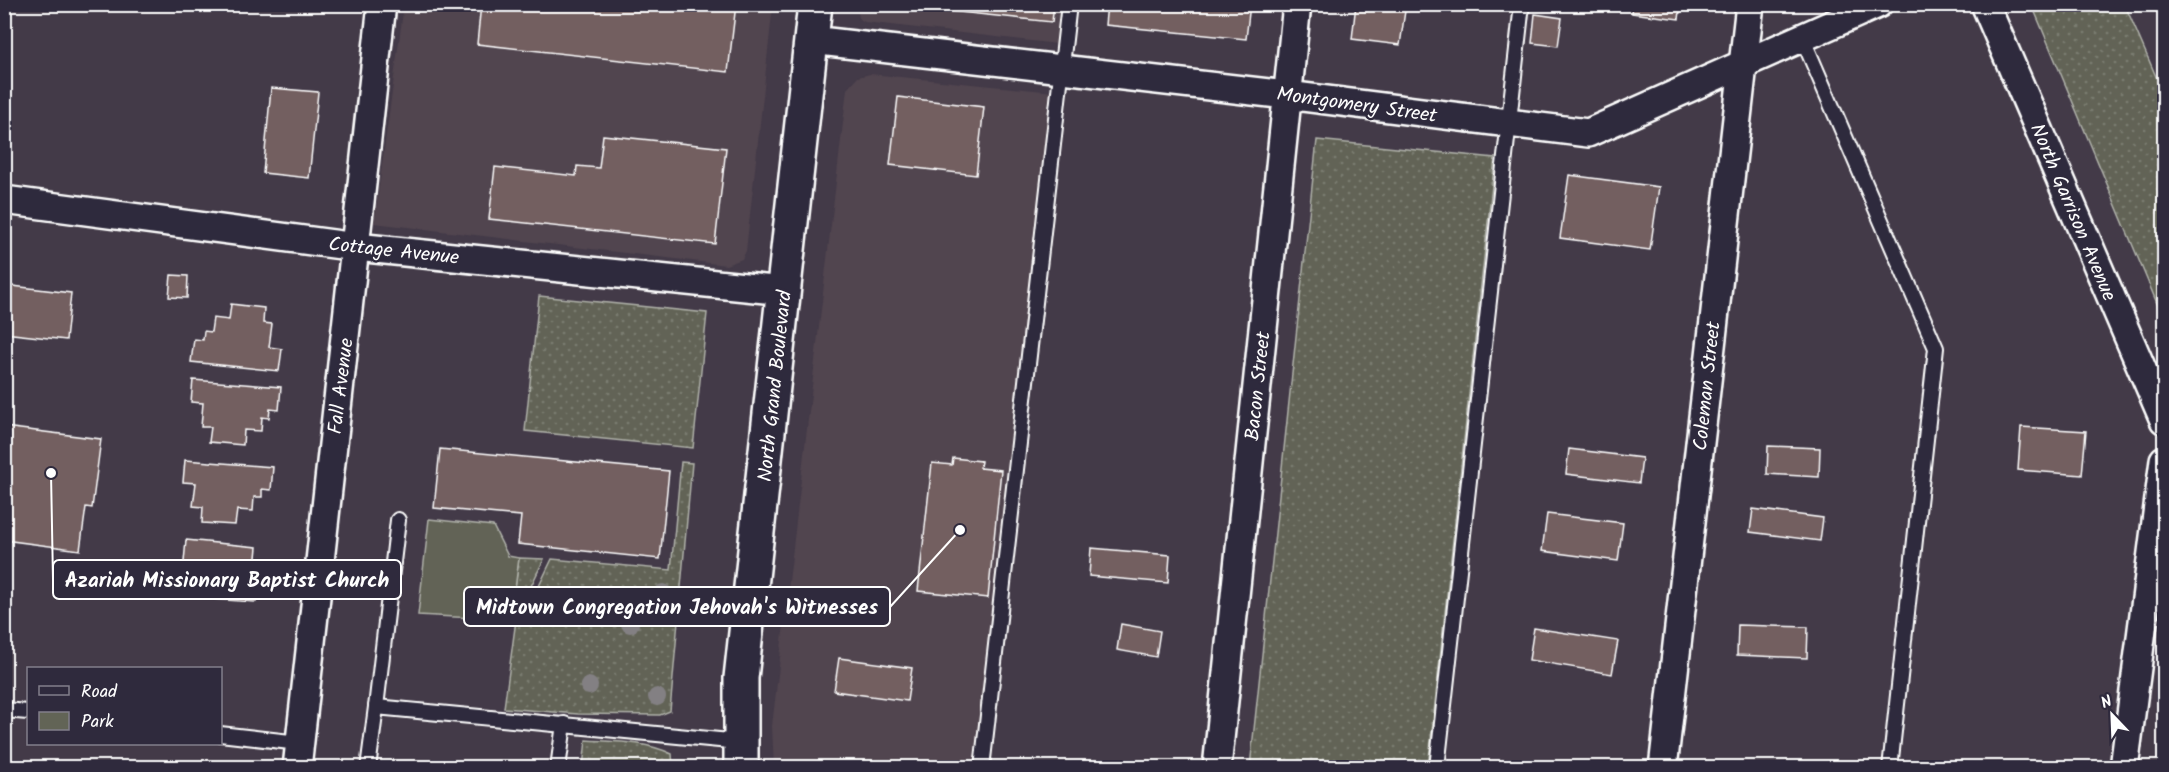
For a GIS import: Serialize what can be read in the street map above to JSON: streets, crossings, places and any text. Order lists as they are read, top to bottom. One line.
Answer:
{"streets":{"main road":["North Grand Boulevard"],"street":["Montgomery Street","North Garrison Avenue","Cottage Avenue","Fall Avenue","Bacon Street","Coleman Street"]},"crossings":[["Montgomery Street","North Grand Boulevard"],["Montgomery Street","Bacon Street"],["Montgomery Street","Coleman Street"],["Cottage Avenue","Fall Avenue"],["Cottage Avenue","North Grand Boulevard"]],"places":["Azariah Missionary Baptist Church","Midtown Congregation Jehovah's Witnesses"],"legend":["Road","Park"],"north":"top left"}
